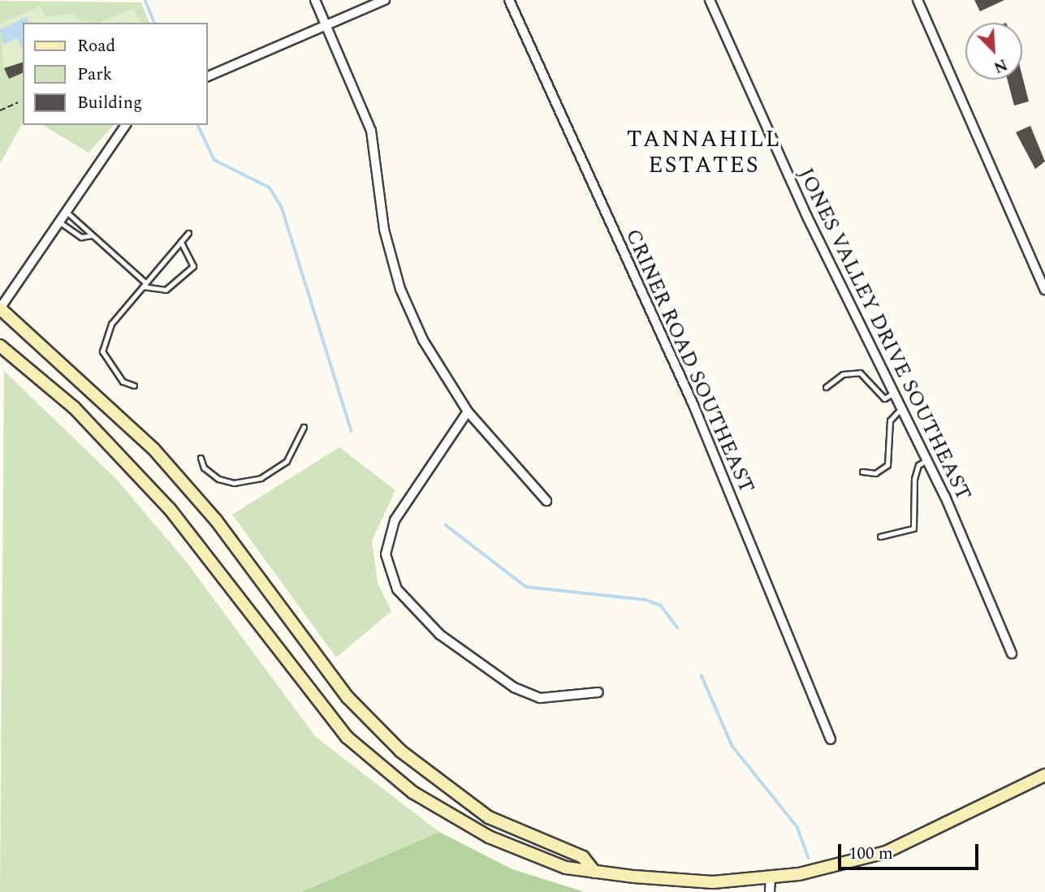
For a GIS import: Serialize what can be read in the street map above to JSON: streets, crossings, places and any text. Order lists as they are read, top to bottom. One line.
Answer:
{"streets":{"street":["JONES VALLEY DRIVE SOUTHEAST","CRINER ROAD SOUTHEAST"]},"districts":["TANNAHILL ESTATES"],"legend":["Road","Park","Building"],"scale_bar":"100 m","north":"bottom right"}
